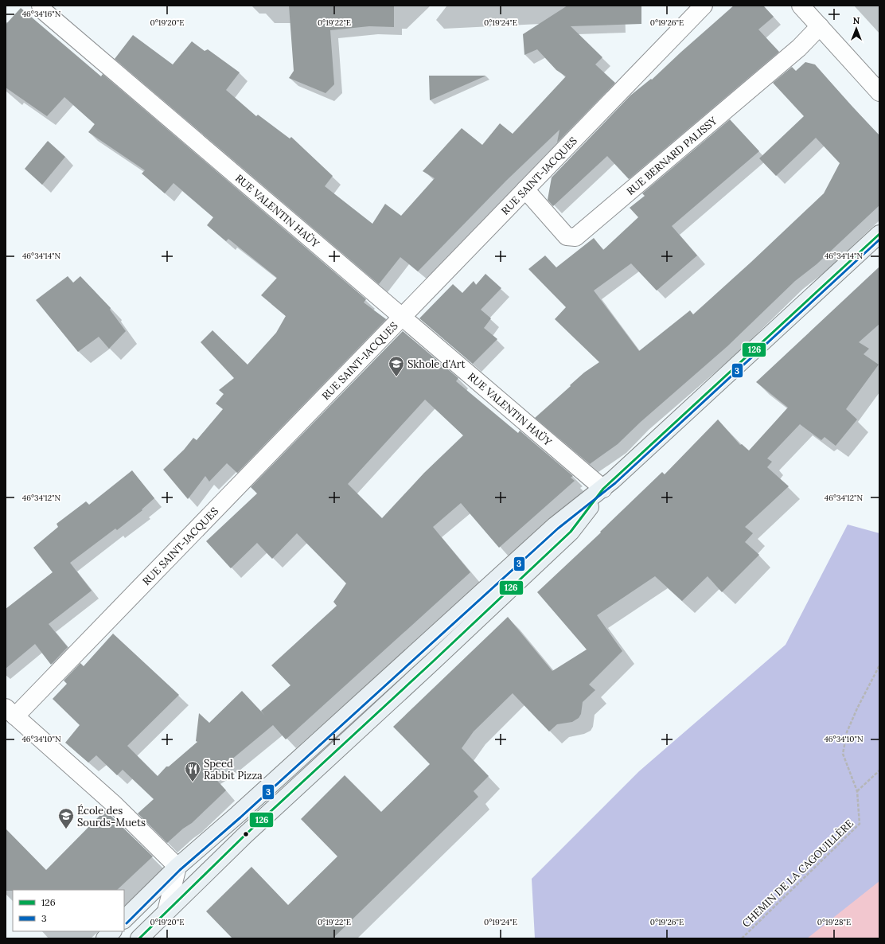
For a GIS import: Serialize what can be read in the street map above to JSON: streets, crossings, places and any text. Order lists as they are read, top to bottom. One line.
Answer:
{"streets":{"street":["RUE BERNARD PALISSY","RUE SAINT-JACQUES","RUE VALENTIN HAÜY"],"path":["CHEMIN DE LA CAGOUILLÈRE"]},"crossings":[["RUE BERNARD PALISSY","RUE SAINT-JACQUES"],["RUE SAINT-JACQUES","RUE VALENTIN HAÜY"]],"places":{"school or university":["Skhole d'Art","École des Sourds-Muets"],"restaurant":["Speed Rabbit Pizza"]},"lines":["transit line 126","transit line 3"],"legend":["126","3"],"north":"top","coordinates":["46°34'16\"N","0°19'20\"E","0°19'22\"E","0°19'24\"E","0°19'26\"E","46°34'14\"N","46°34'12\"N","46°34'10\"N","0°19'28\"E"]}
